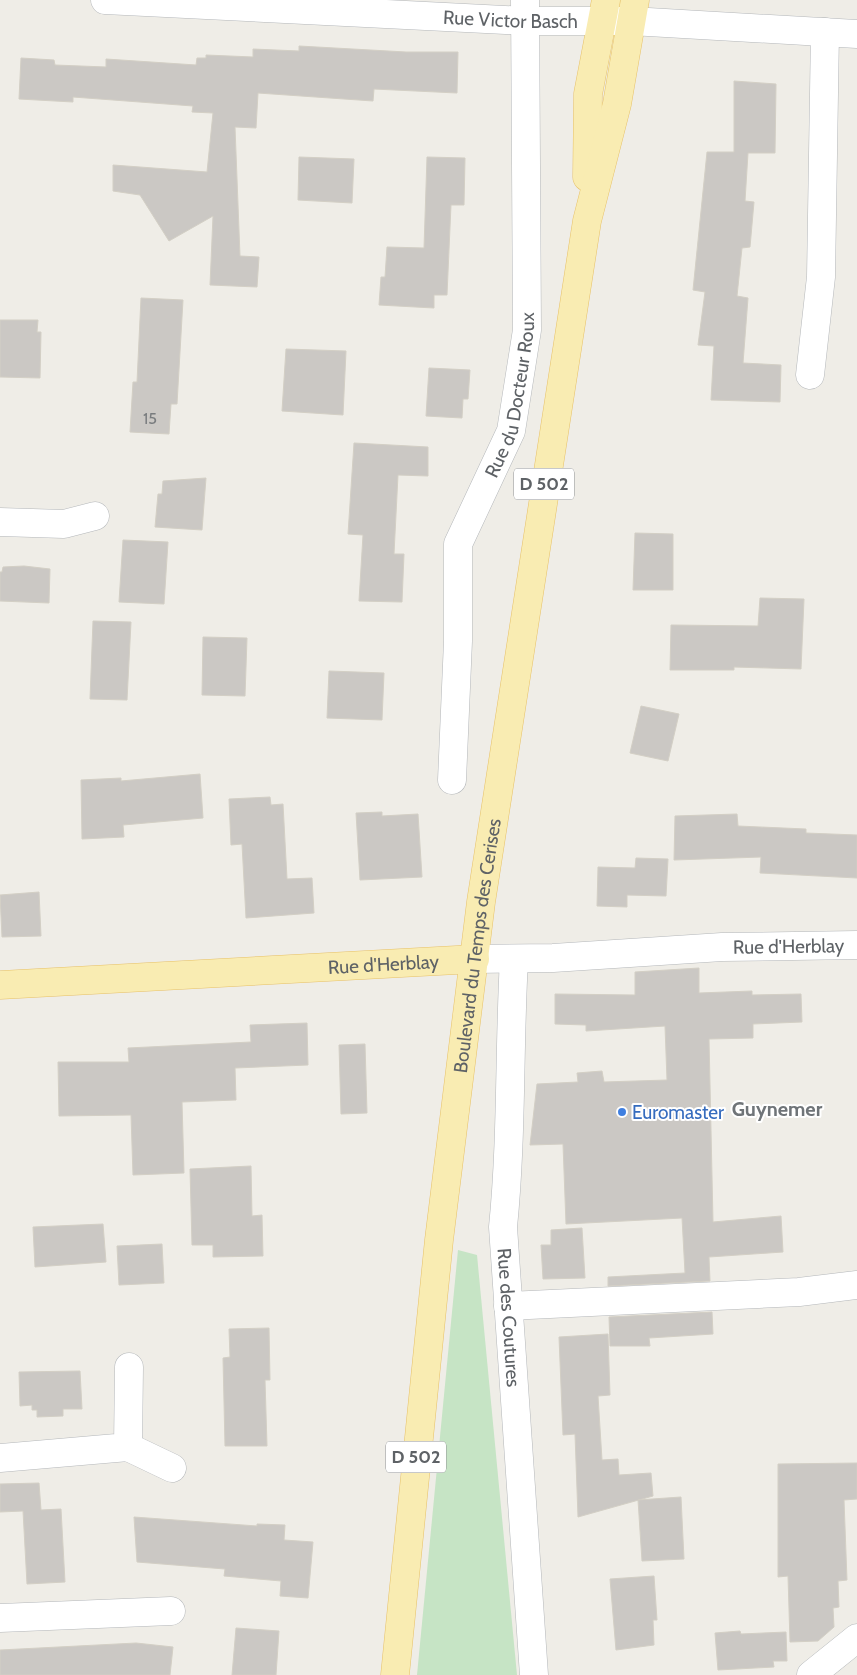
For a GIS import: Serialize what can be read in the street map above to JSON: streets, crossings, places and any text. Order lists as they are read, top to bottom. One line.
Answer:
{"streets":{"main road":["D 502","Boulevard du Temps des Cerises","Rue d'Herblay"],"street":["Rue Victor Basch","Rue du Docteur Roux","Rue des Coutures"]},"crossings":[["Rue Victor Basch","Rue du Docteur Roux"],["Rue Victor Basch","Boulevard du Temps des Cerises"],["Boulevard du Temps des Cerises","Rue d'Herblay"],["Rue d'Herblay","Rue des Coutures"]],"districts":["Guynemer"],"places":["Euromaster"],"house_numbers":["15"]}
